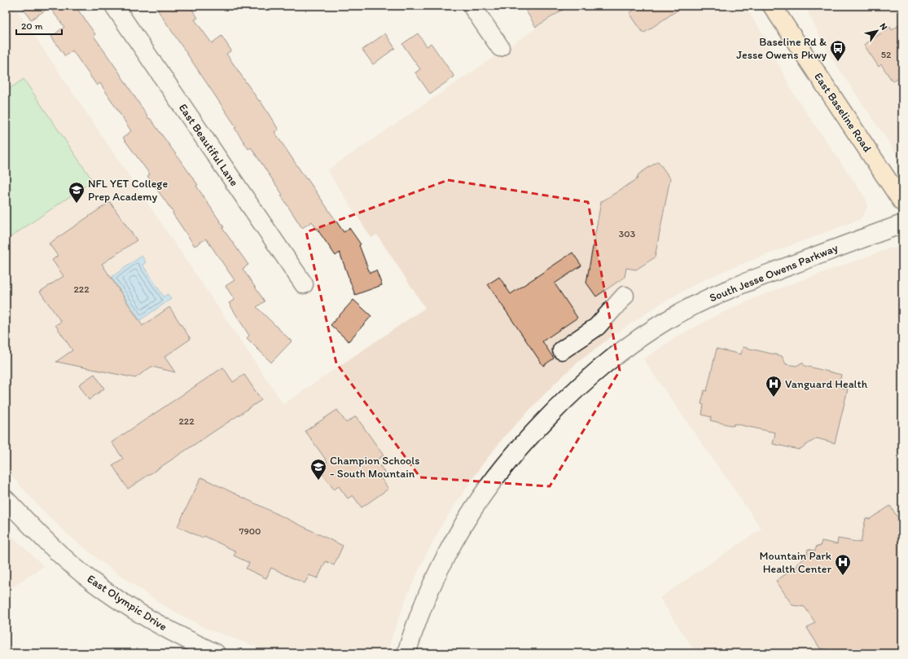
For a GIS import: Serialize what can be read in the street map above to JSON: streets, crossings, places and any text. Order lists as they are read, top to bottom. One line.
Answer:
{"streets":{"main road":["East Baseline Road"],"street":["East Beautiful Lane","South Jesse Owens Parkway","East Olympic Drive"]},"places":{"bus stop":["Baseline Rd & Jesse Owens Pkwy"],"school or university":["NFL YET College Prep Academy","Champion Schools - South Mountain"],"hospital":["Vanguard Health","Mountain Park Health Center"]},"house_numbers":["52","303","222","222","7900"],"scale_bar":"20 m","north":"top right"}
